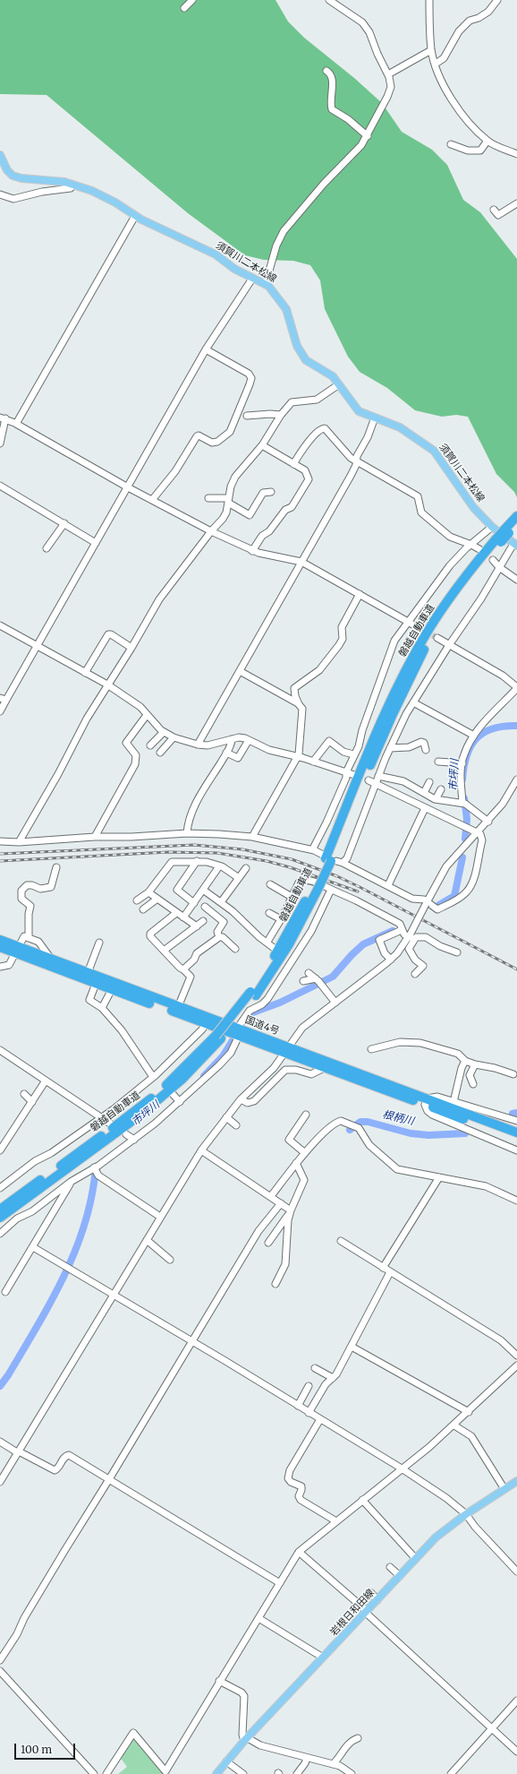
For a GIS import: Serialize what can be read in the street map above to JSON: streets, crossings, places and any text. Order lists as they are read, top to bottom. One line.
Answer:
{"streets":{"highway":["磐越自動車道","国道4号"],"main road":["須賀川二本松線","岩根日和田線"]},"water":["市坪川","根柄川"],"scale_bar":"100 m"}
